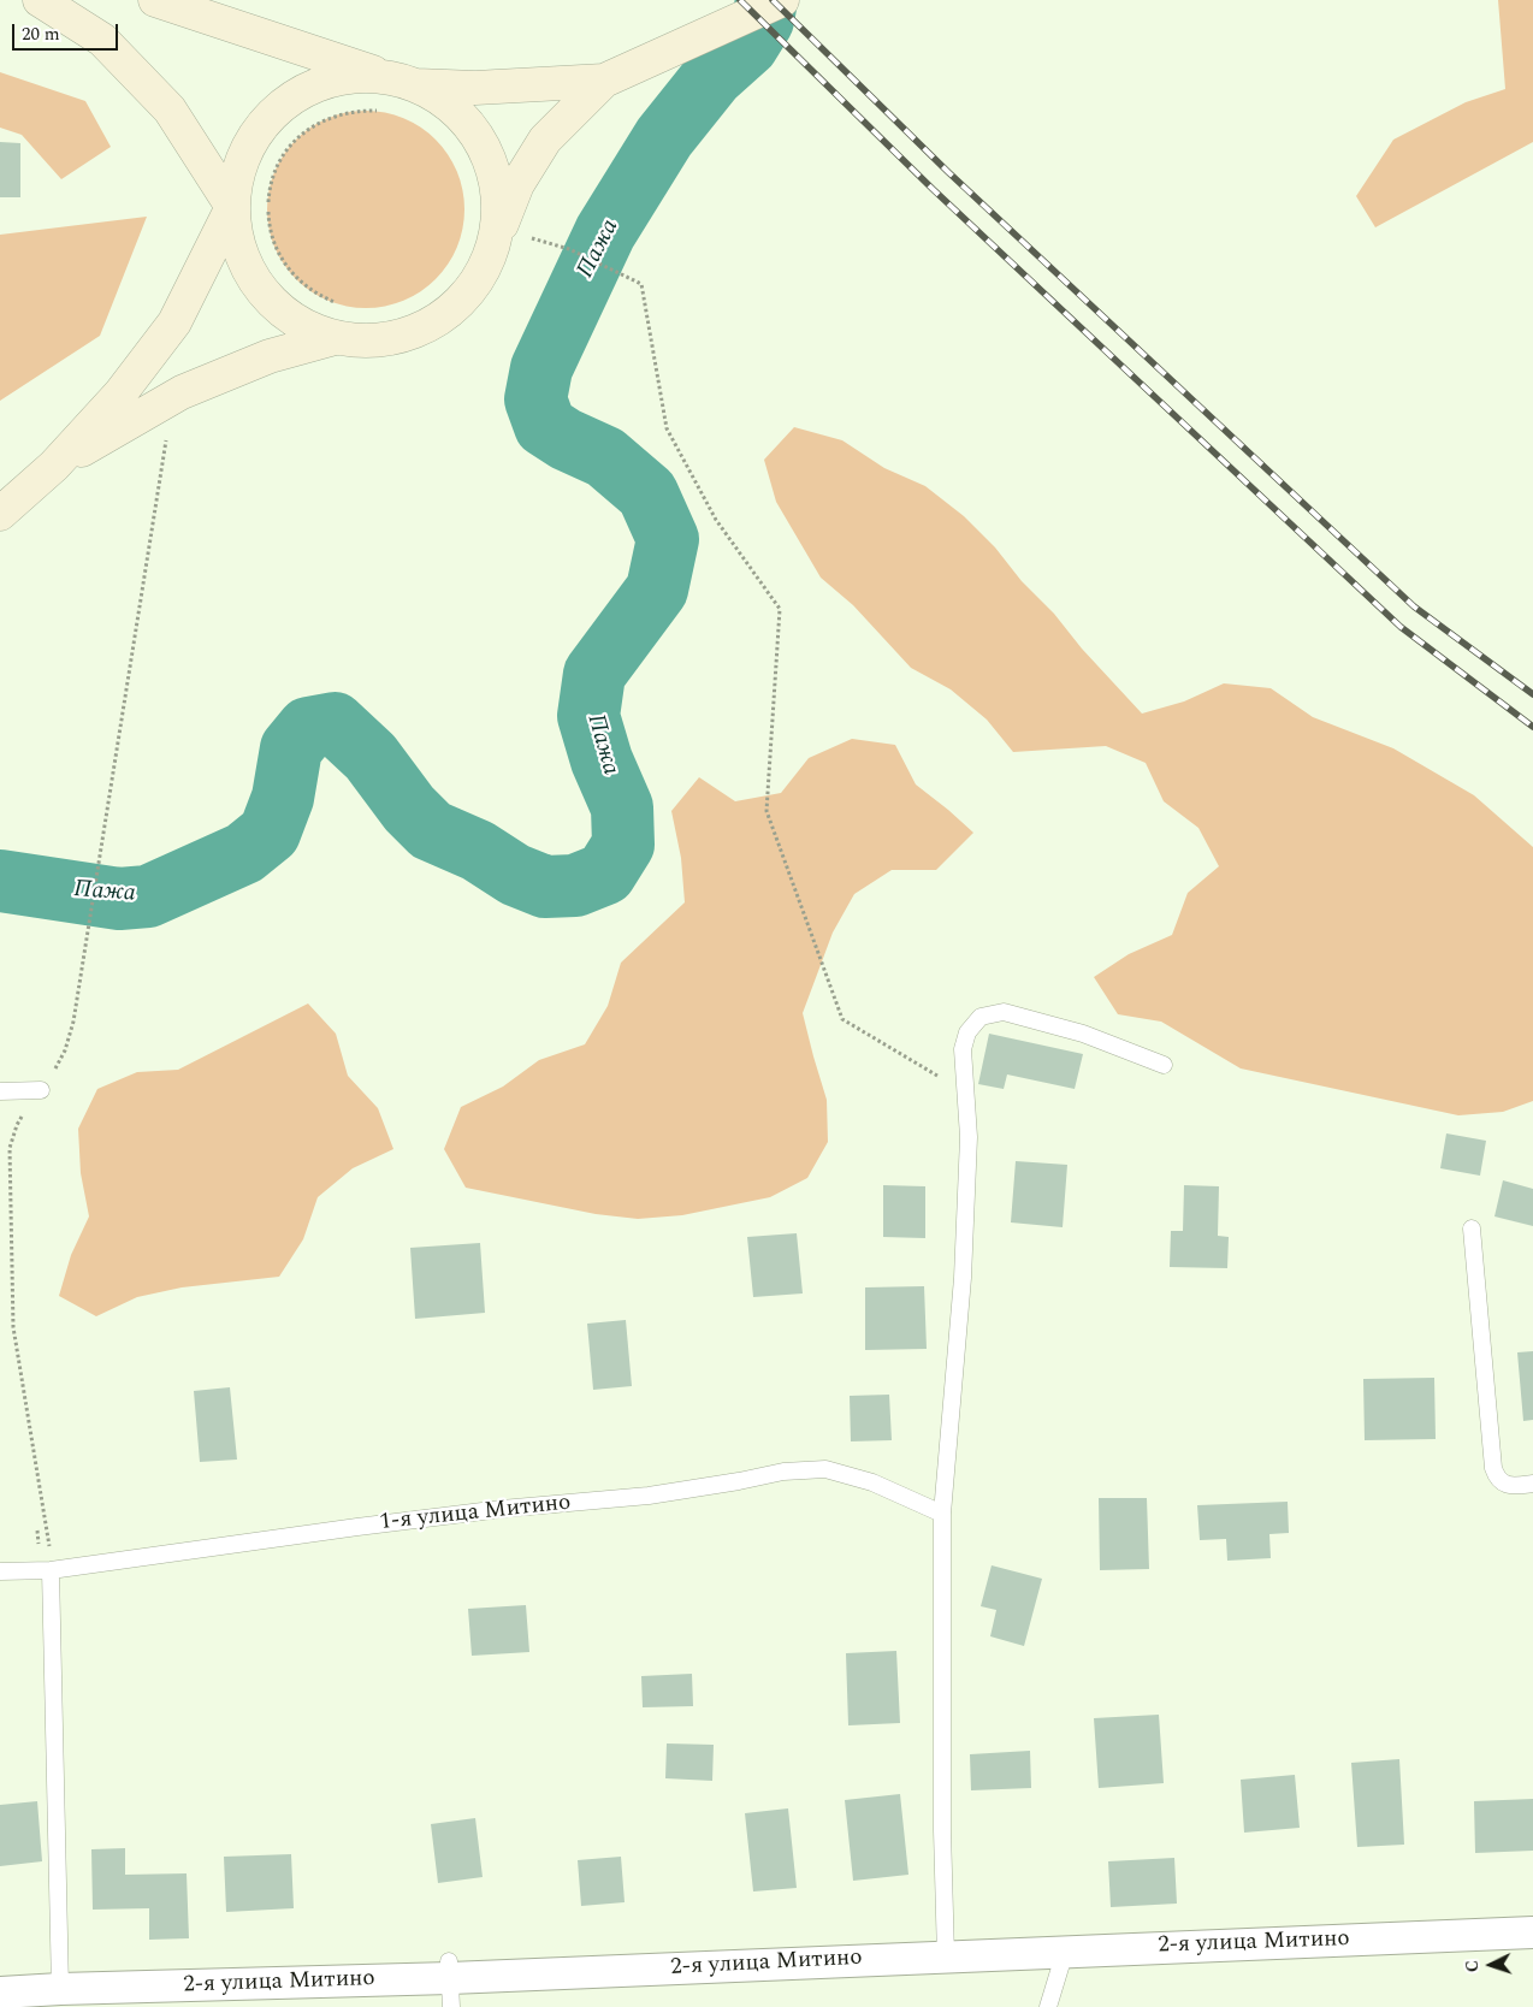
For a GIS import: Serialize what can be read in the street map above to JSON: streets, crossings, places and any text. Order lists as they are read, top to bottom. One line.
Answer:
{"streets":{"street":["2-я улица Митино"],"lane":["1-я улица Митино"]},"water":["Пажа"],"scale_bar":"20 m","north":"left"}
